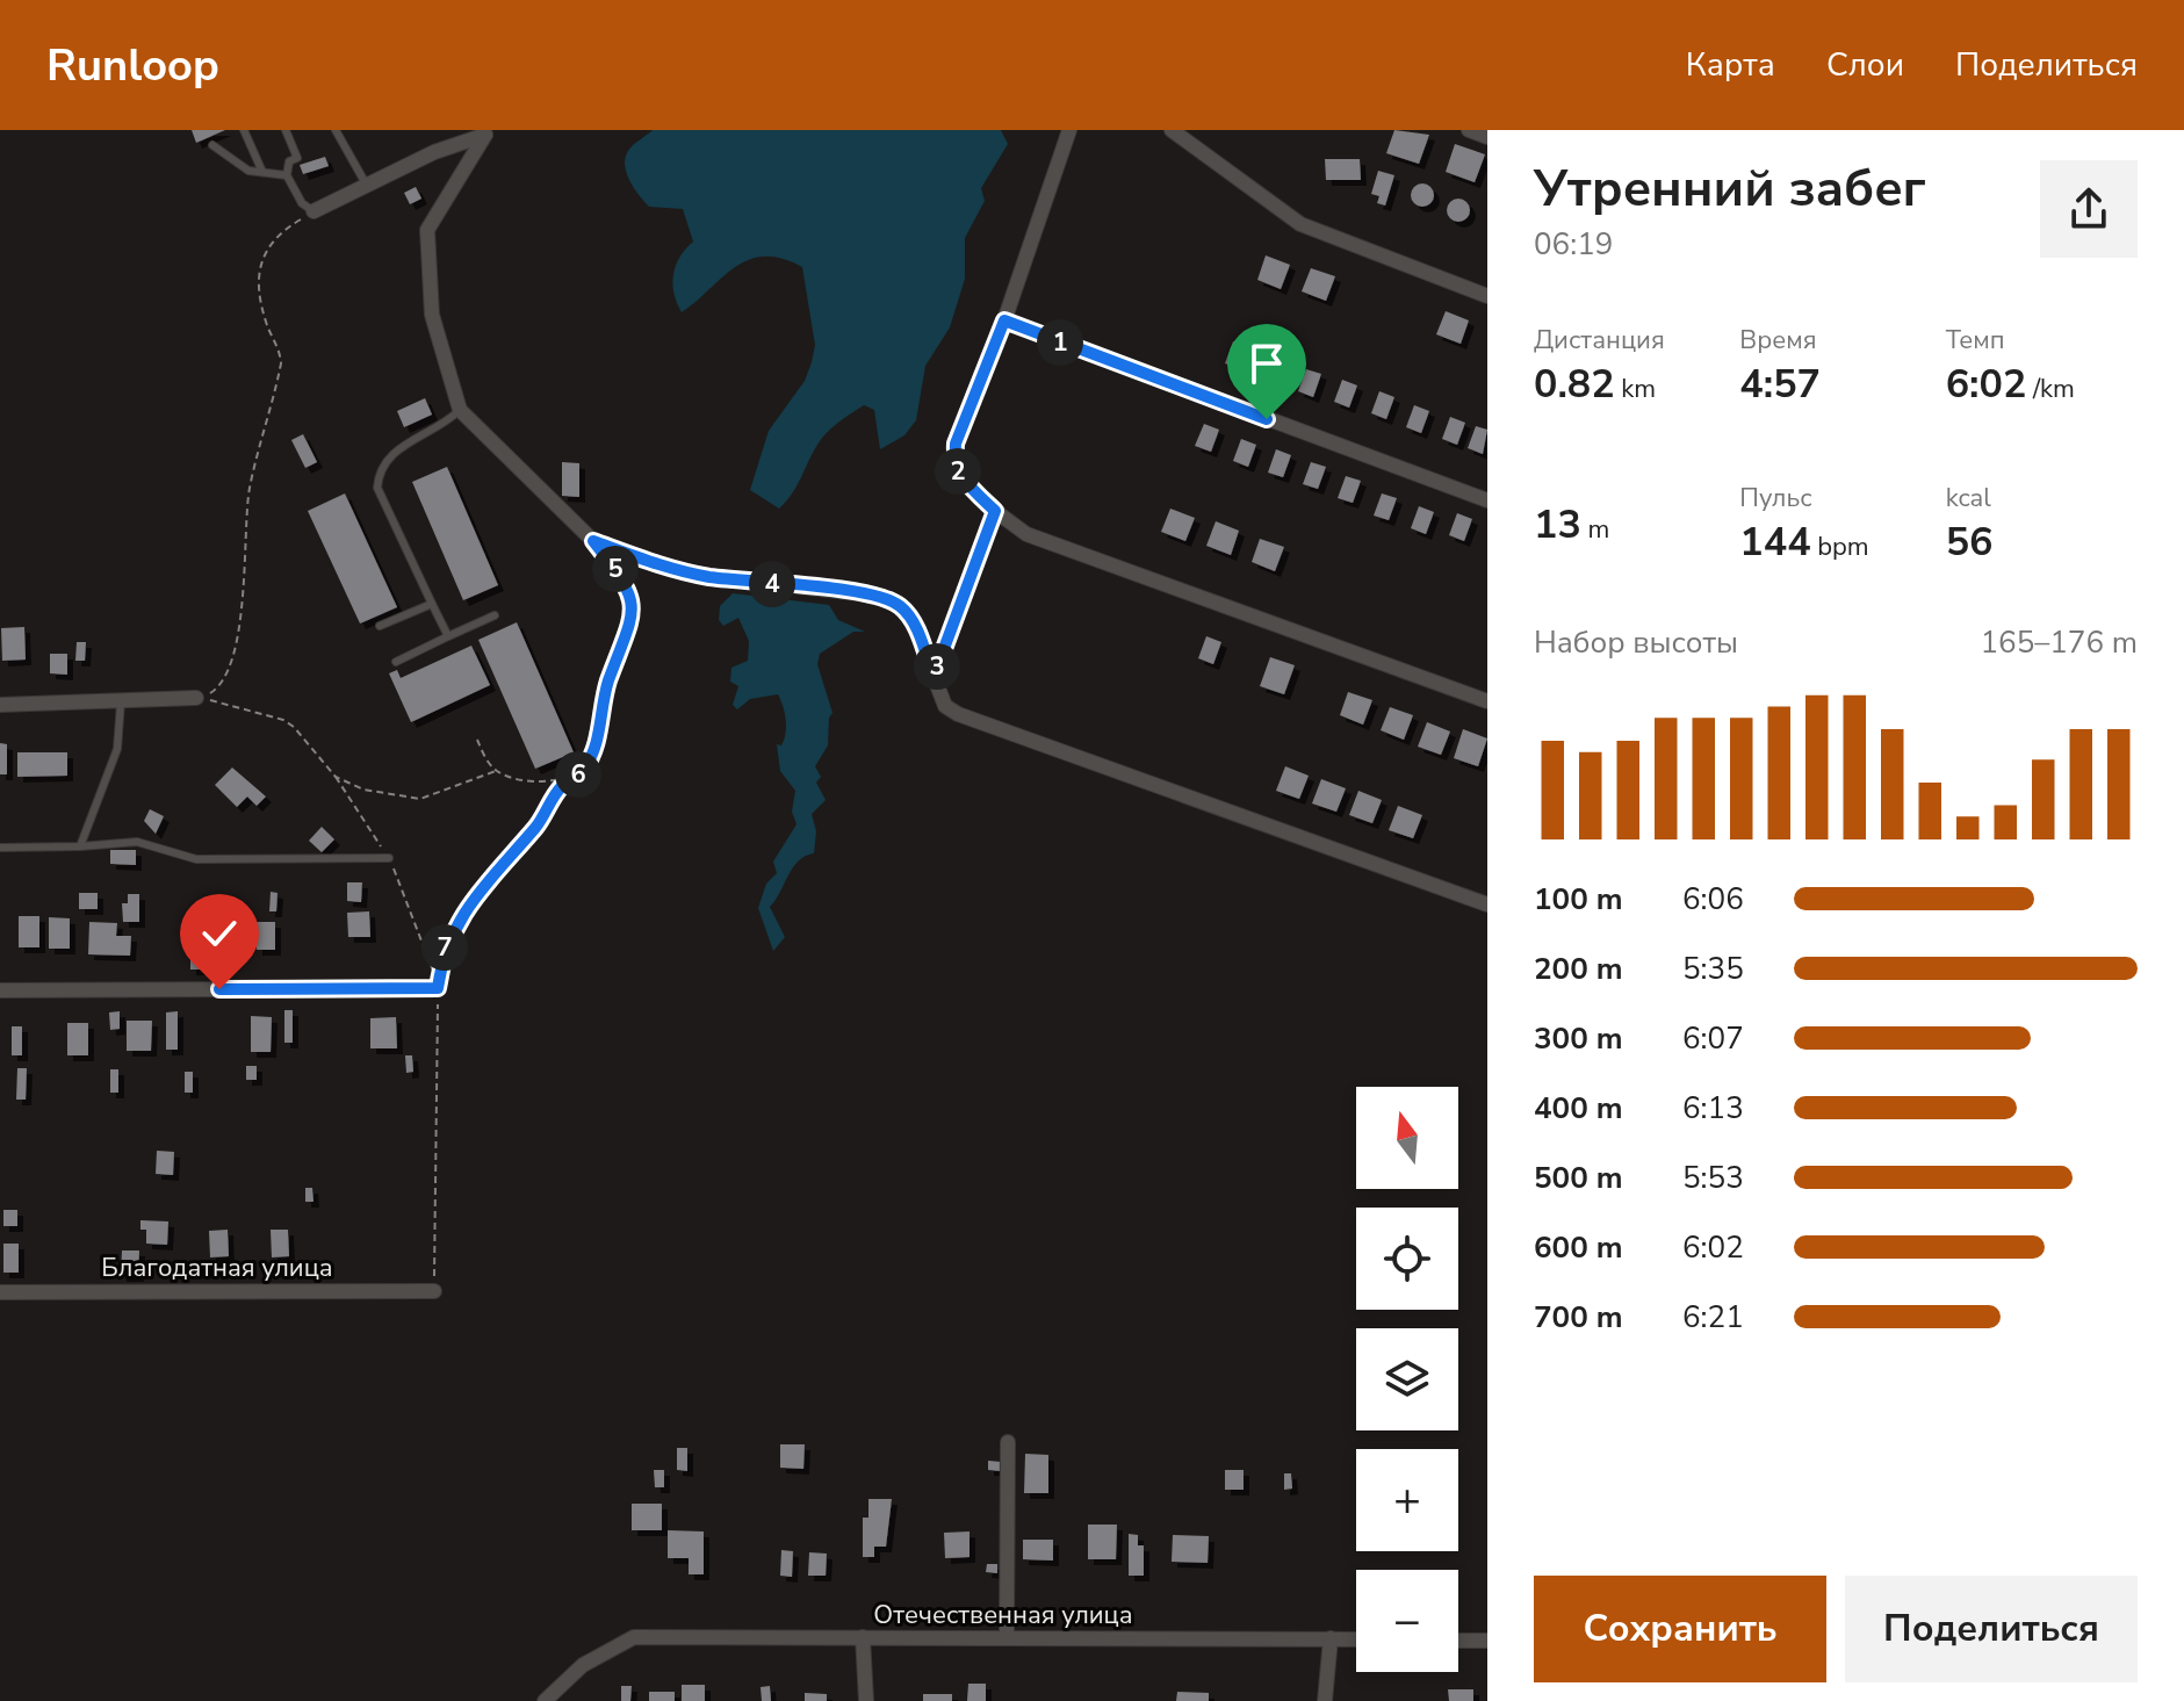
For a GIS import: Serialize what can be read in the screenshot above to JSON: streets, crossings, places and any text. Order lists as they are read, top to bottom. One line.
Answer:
{"streets":{"street":["Благодатная улица","Отечественная улица"]},"north":"top","page":{"header":"Runloop","nav":["Карта","Слои","Поделиться"],"heading":["Утренний забег","06:19"],"stats":[["Дистанция","0.82 km"],["Время","4:57"],["Темп","6:02 /km"],["13 m"],["Пульс","144 bpm"],["kcal","56"]],"pins":["1","2","5","4","3","6","7"],"chart":["Набор высоты","165–176 m"],"list":[{"name":"100 m","note":"6:06"},{"name":"200 m","note":"5:35"},{"name":"300 m","note":"6:07"},{"name":"400 m","note":"6:13"},{"name":"500 m","note":"5:53"},{"name":"600 m","note":"6:02"},{"name":"700 m","note":"6:21"}],"map_buttons":["+","−"],"buttons":["Сохранить","Поделиться"]}}
